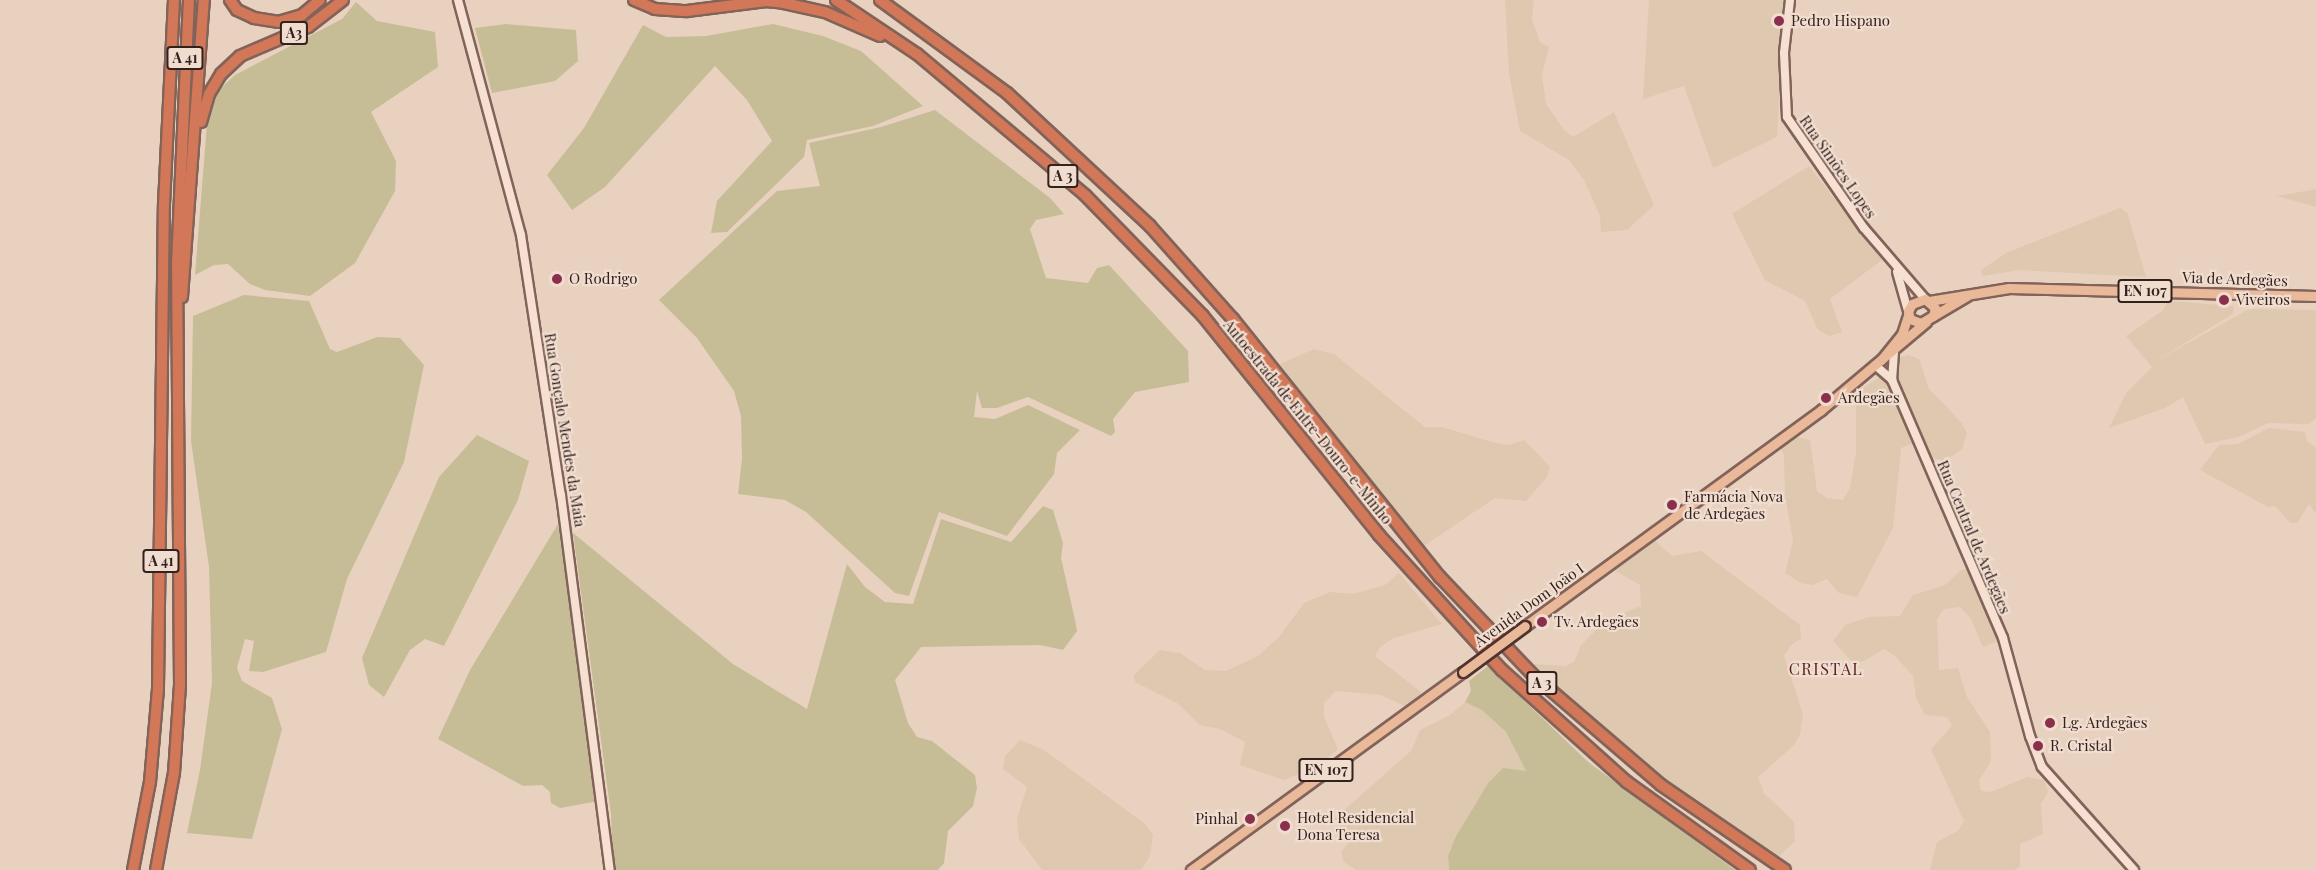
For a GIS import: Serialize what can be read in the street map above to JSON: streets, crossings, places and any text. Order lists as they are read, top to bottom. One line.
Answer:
{"streets":{"highway":["A3","A 41","A 3","Autoestrada de Entre-Douro-e-Minho"],"main road":["Via de Ardegães","EN 107","Avenida Dom João I"],"street":["Rua Simões Lopes","Rua Gonçalo Mendes da Maia","Rua Central de Ardegães"]},"crossings":[["Rua Simões Lopes","Via de Ardegães"],["Rua Simões Lopes","EN 107"],["Rua Simões Lopes","Avenida Dom João I"],["Via de Ardegães","EN 107"],["Via de Ardegães","Avenida Dom João I"],["EN 107","Avenida Dom João I"],["Rua Central de Ardegães","Avenida Dom João I"]],"districts":["CRISTAL"],"places":["Pedro Hispano","O Rodrigo","Viveiros","Ardegães","Farmácia Nova de Ardegães","Tv. Ardegães","Lg. Ardegães","R. Cristal","Pinhal","Hotel Residencial Dona Teresa"]}
